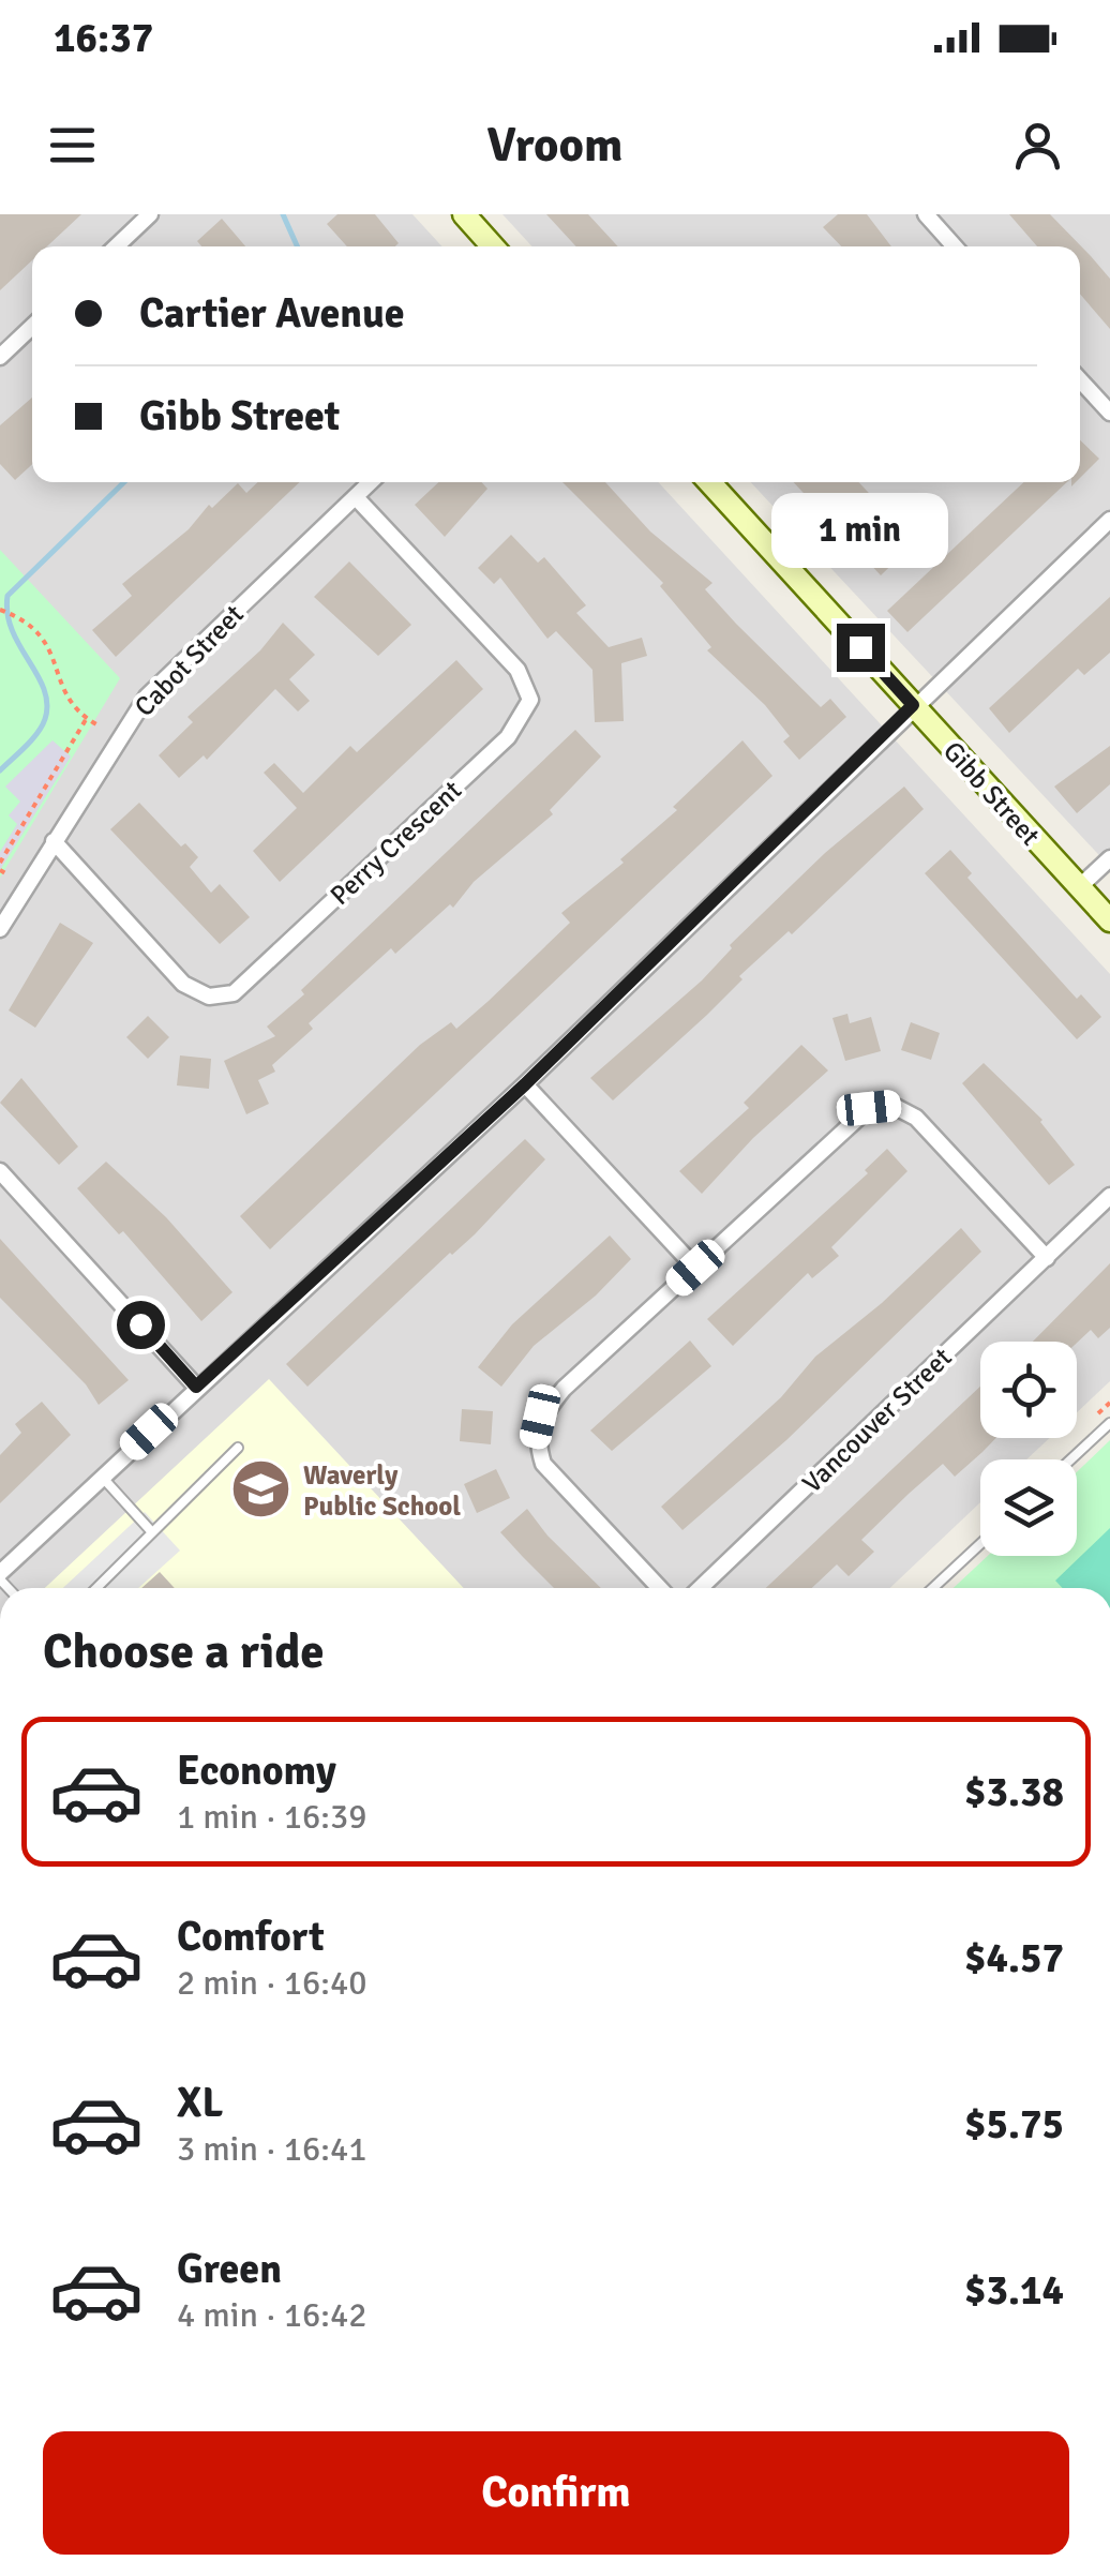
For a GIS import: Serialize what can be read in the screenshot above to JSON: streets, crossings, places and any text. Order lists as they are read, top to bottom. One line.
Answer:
{"streets":{"main road":["Gibb Street"],"street":["Cabot Street","Perry Crescent","Vancouver Street"]},"crossings":[["Cabot Street","Perry Crescent"]],"places":{"school or university":["Waverly Public School"]},"page":{"status":"16:37","header":"Vroom","banner":["Cartier Avenue","Gibb Street"],"bubble":"1 min","heading":"Choose a ride","list":[{"name":"Economy","note":"1 min · 16:39","value":"$3.38"},{"name":"Comfort","note":"2 min · 16:40","value":"$4.57"},{"name":"XL","note":"3 min · 16:41","value":"$5.75"},{"name":"Green","note":"4 min · 16:42","value":"$3.14"}],"buttons":"Confirm"}}
